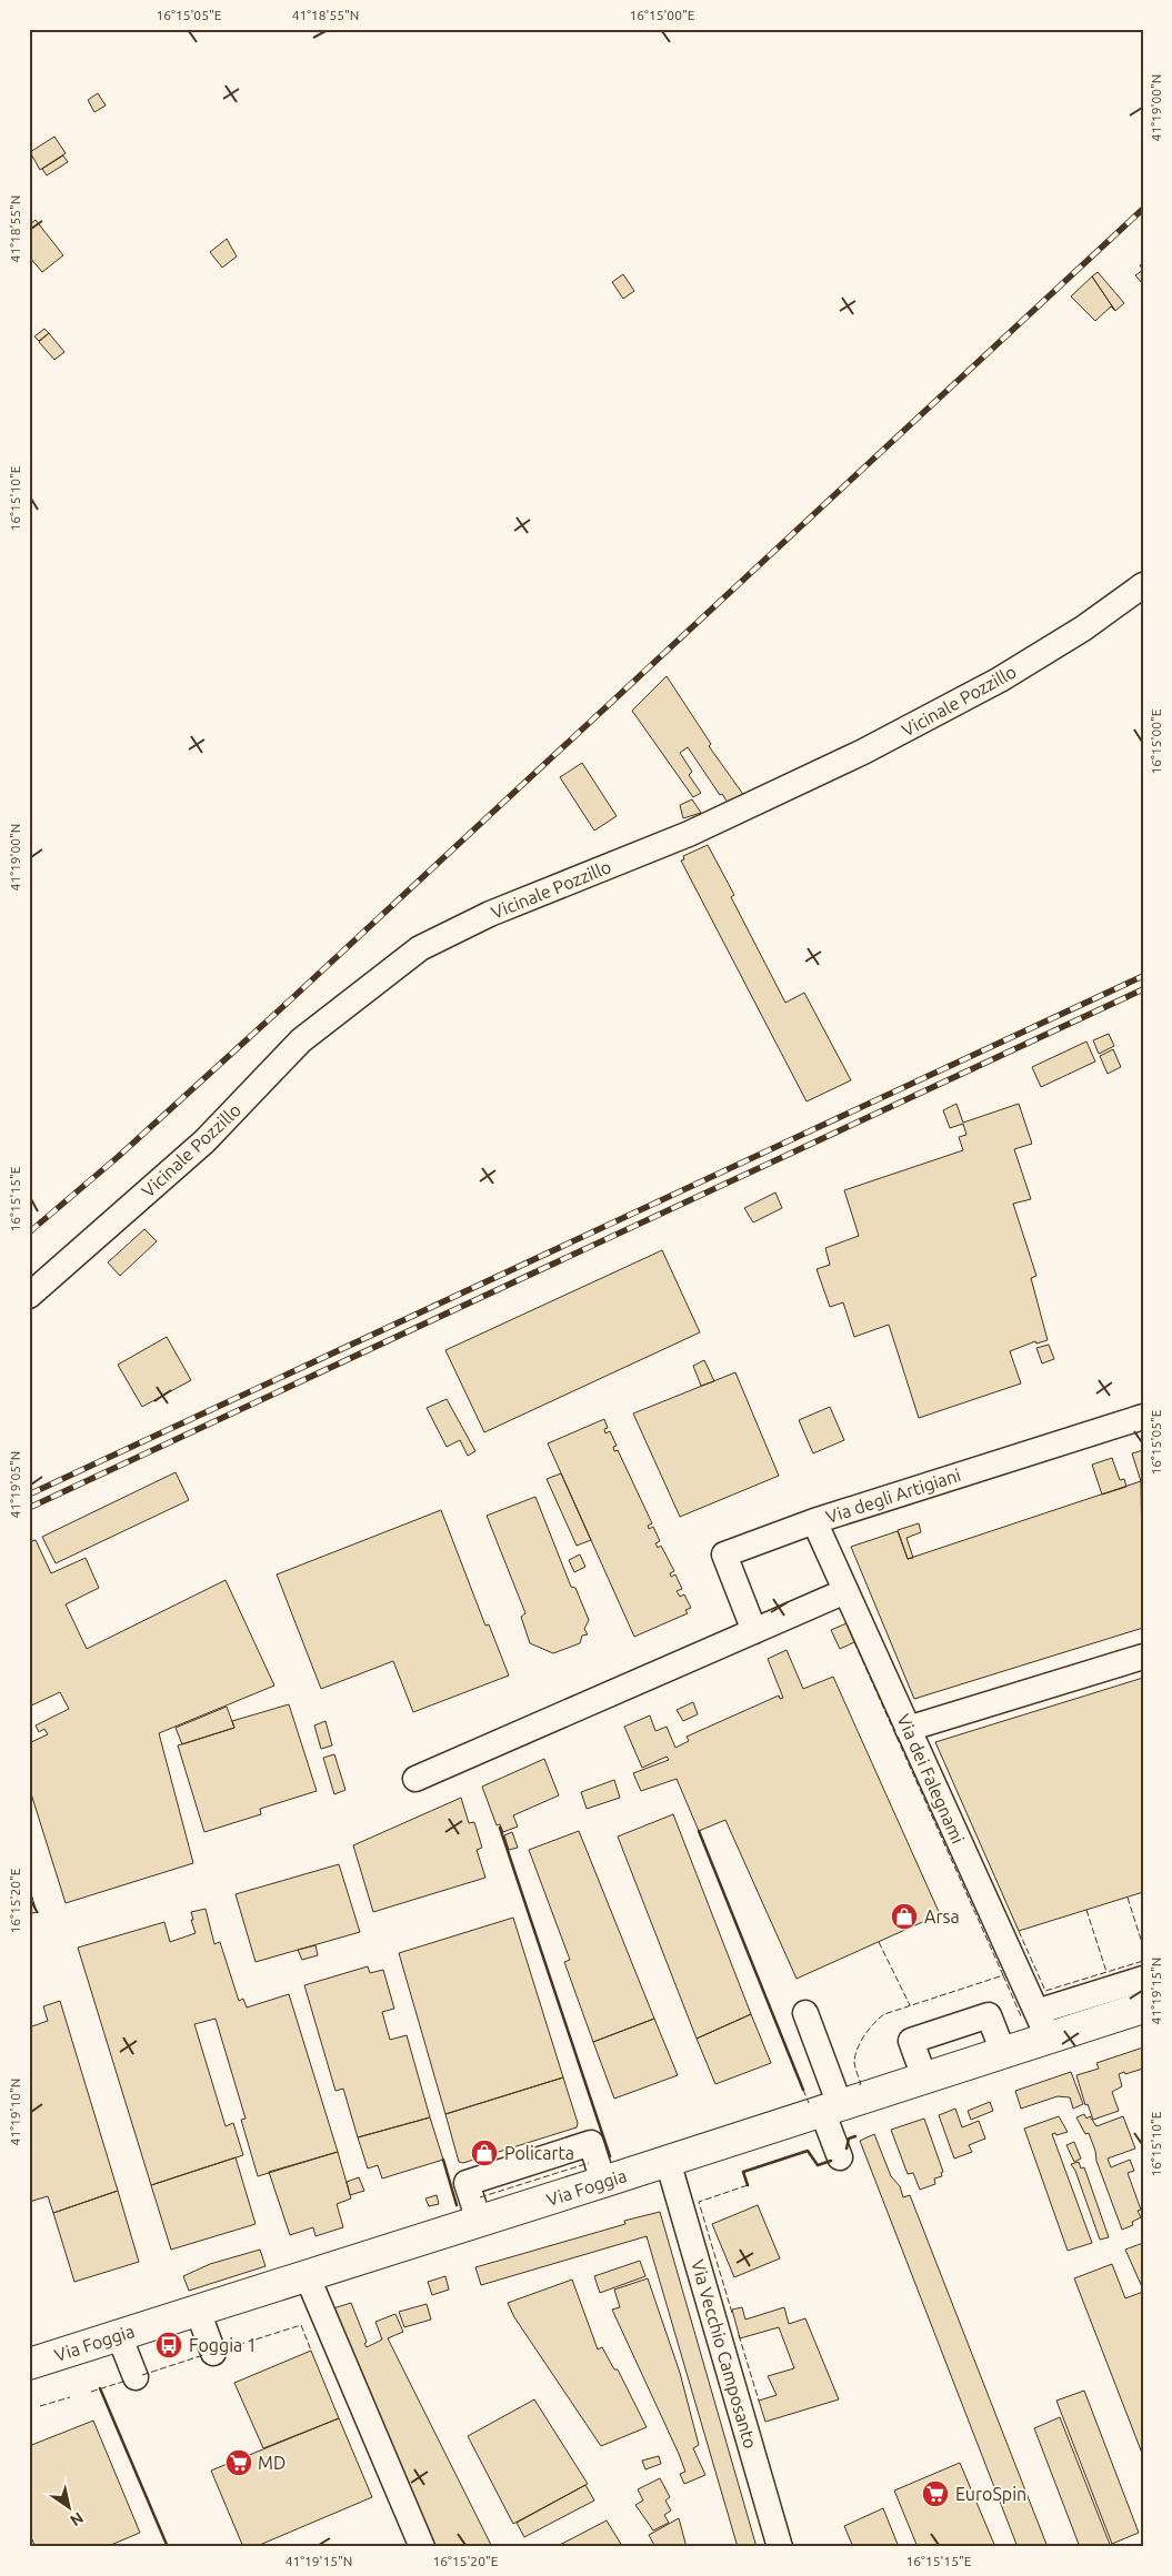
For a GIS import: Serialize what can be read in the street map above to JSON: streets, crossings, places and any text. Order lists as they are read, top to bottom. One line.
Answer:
{"streets":{"main road":["Via Foggia"],"street":["Vicinale Pozzillo","Via degli Artigiani","Via dei Falegnami","Via Vecchio Camposanto"]},"crossings":[["Via degli Artigiani","Via dei Falegnami"],["Via dei Falegnami","Via Foggia"],["Via Foggia","Via Vecchio Camposanto"]],"places":{"shop":["Arsa","Policarta"],"bus stop":["Foggia 1"],"supermarket":["MD","EuroSpin"]},"north":"bottom right","coordinates":["16°15'05\"E","41°18'55\"N","16°15'00\"E","41°19'00\"N","16°15'10\"E","16°15'15\"E","41°19'05\"N","16°15'20\"E","41°19'15\"N","41°19'10\"N"]}
